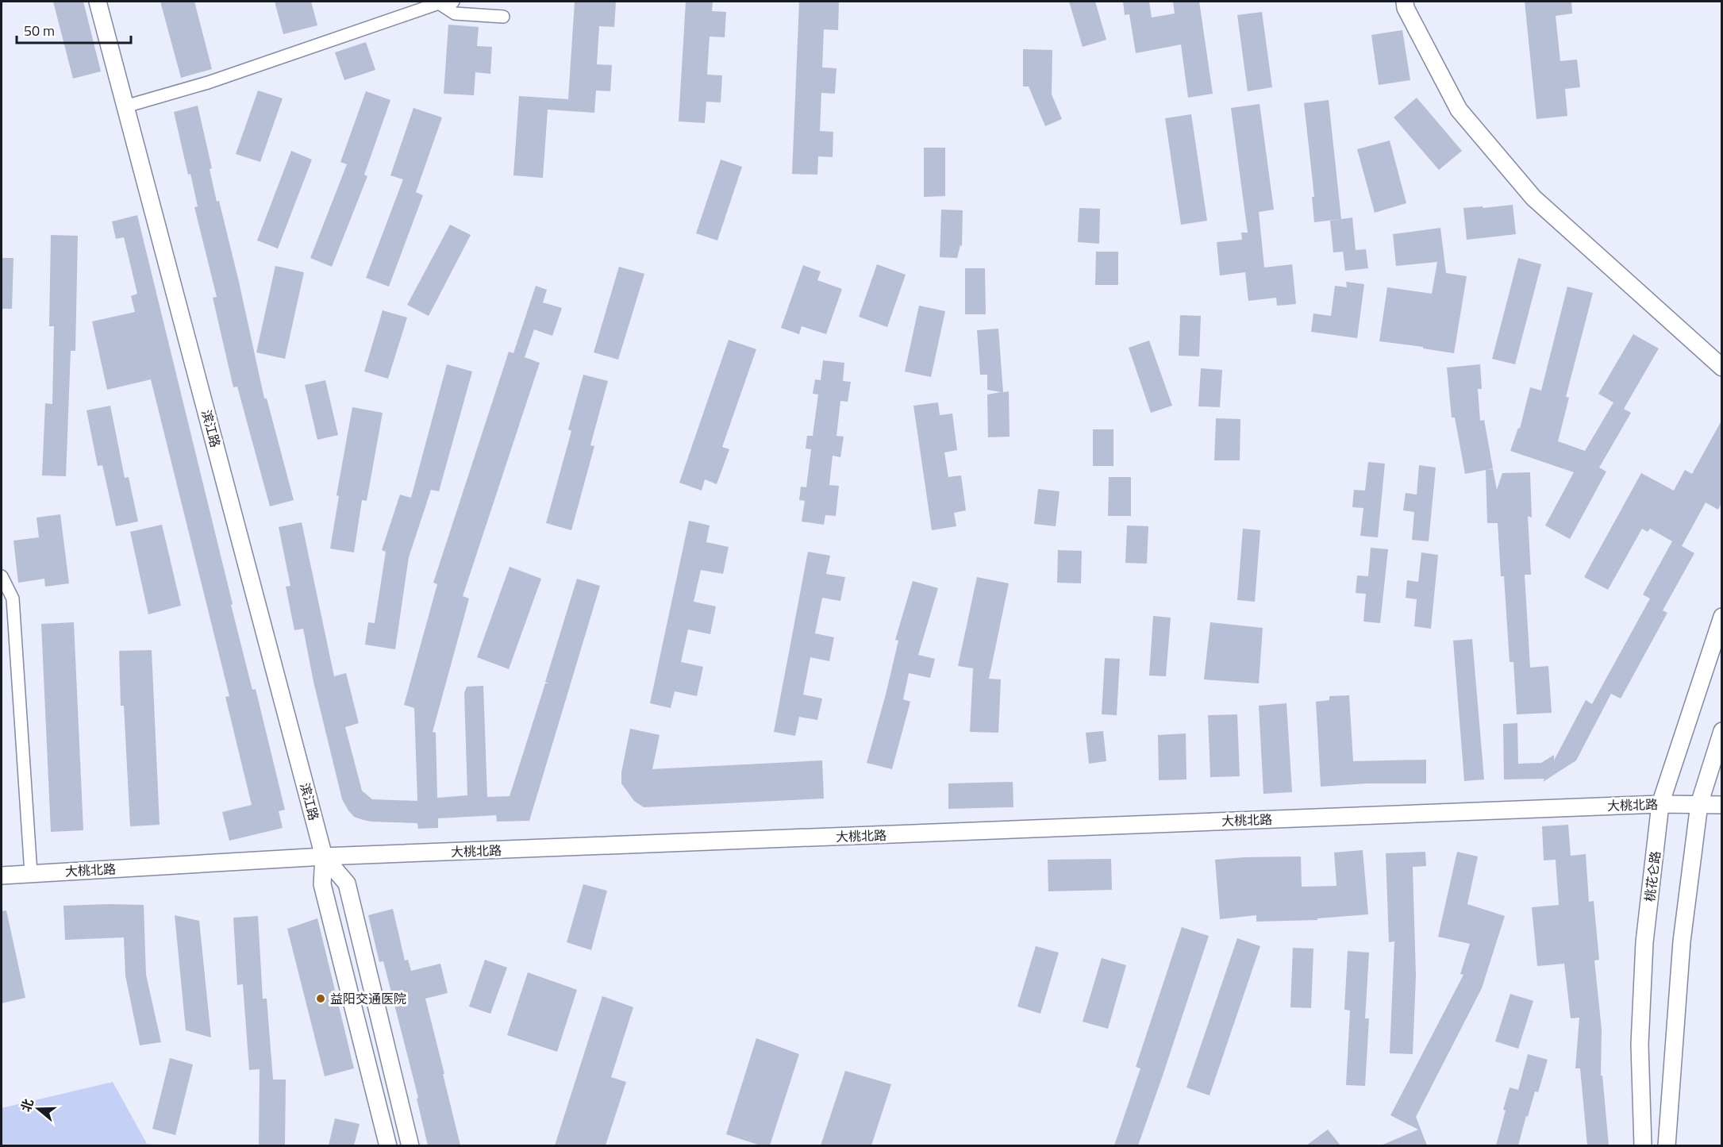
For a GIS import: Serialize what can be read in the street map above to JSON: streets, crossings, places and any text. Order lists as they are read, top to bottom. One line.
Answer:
{"streets":{"main road":["滨江路","大桃北路","桃花仑路"]},"crossings":[["滨江路","大桃北路"],["大桃北路","桃花仑路"]],"places":["益阳交通医院"],"scale_bar":"50 m","north":"left"}
